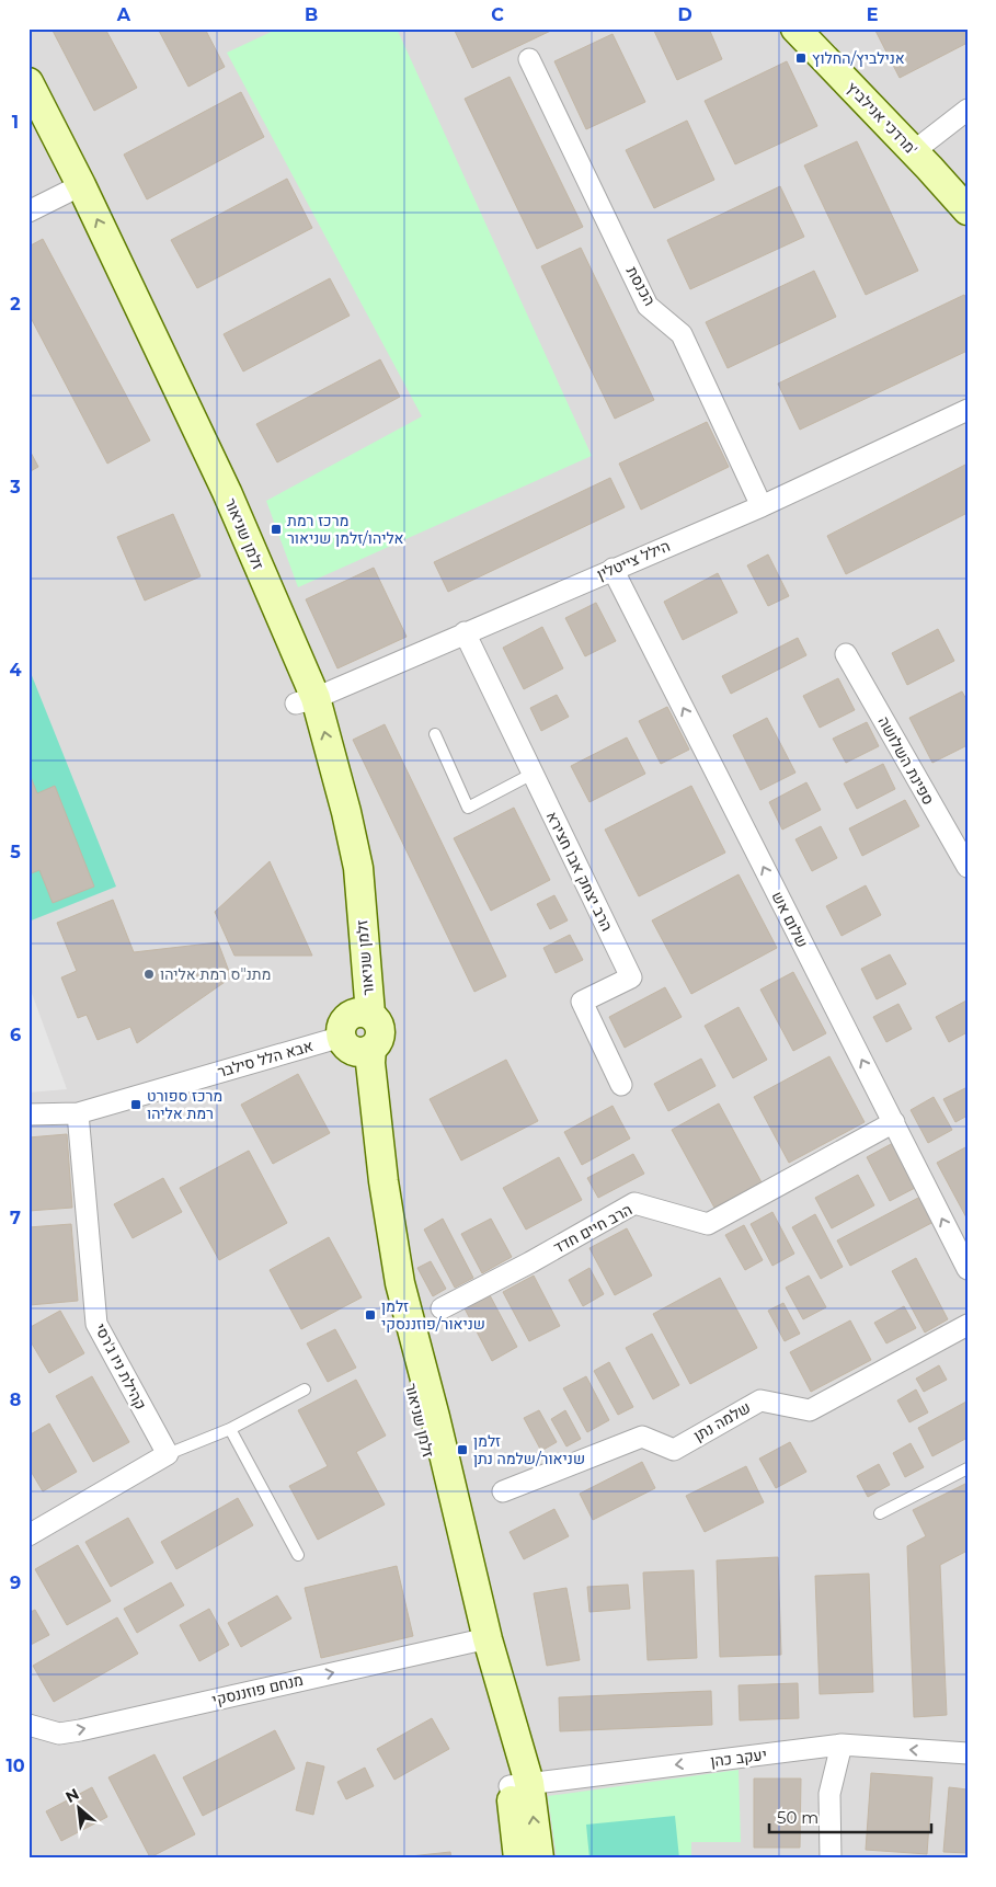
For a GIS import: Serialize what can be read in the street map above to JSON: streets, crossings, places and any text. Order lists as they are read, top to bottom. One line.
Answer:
{"streets":{"street":["מרדכי אנילביץ'","הכנסת","זלמן שניאור","הילל צייטלין","ספינת השלושה","הרב יצחק אבו חצירא","שלום אש","אבא הלל סילבר","הרב חיים חדד","קהילת ניו ג'רסי","שלמה נתן","מנחם פוזננסקי","יעקב כהן"]},"crossings":[["הכנסת","הילל צייטלין"],["זלמן שניאור","הילל צייטלין"],["זלמן שניאור","אבא הלל סילבר"],["זלמן שניאור","מנחם פוזננסקי"],["זלמן שניאור","יעקב כהן"],["הילל צייטלין","הרב יצחק אבו חצירא"],["הילל צייטלין","שלום אש"],["שלום אש","הרב חיים חדד"],["אבא הלל סילבר","קהילת ניו ג'רסי"]],"one_way":["שלום אש","מנחם פוזננסקי","יעקב כהן"],"places":{"transit":["אנילביץ/החלוץ","מרכז רמת אליהו/זלמן שניאור","מרכז ספורט רמת אליהו","זלמן שניאור/פוזננסקי","זלמן שניאור/שלמה נתן"],"other":["מתנ\"ס רמת אליהו"]},"scale_bar":"50 m","north":"top left","grid":{"columns":["A","B","C","D","E"],"rows":["1","2","3","4","5","6","7","8","9","10"]}}
